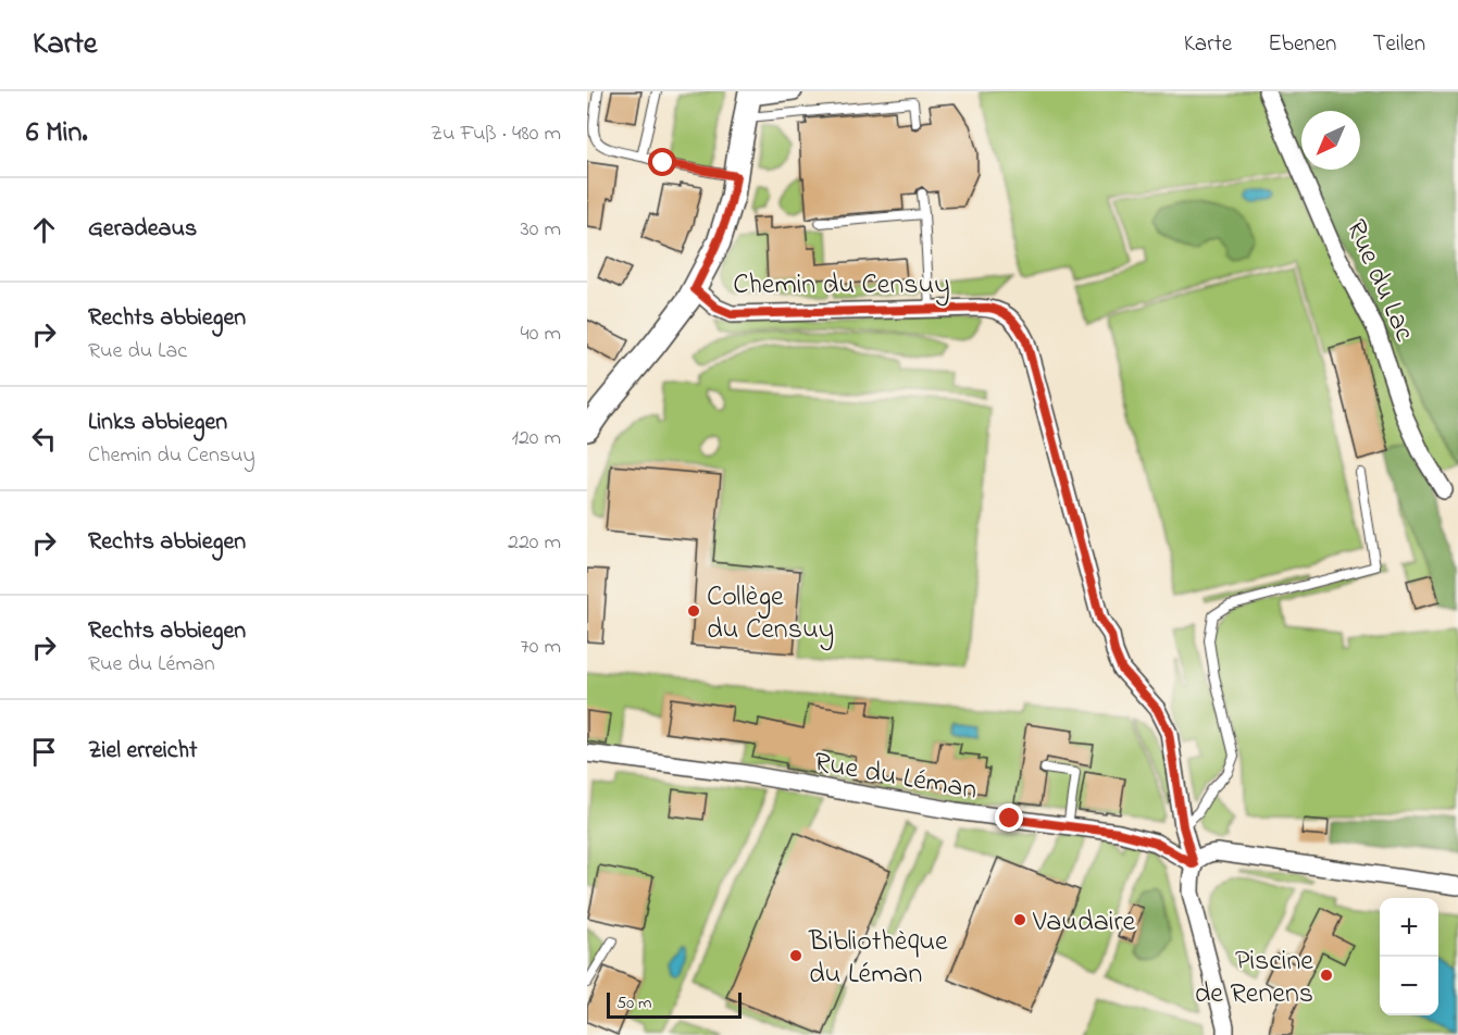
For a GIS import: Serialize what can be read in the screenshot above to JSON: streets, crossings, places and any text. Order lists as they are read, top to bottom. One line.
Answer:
{"streets":{"street":["Rue du Lac","Chemin du Censuy","Rue du Léman"]},"places":["Collège du Censuy","Vaudaire","Bibliothèque du Léman","Piscine de Renens"],"scale_bar":"50 m","north":"bottom left","page":{"header":"Karte","nav":["Karte","Ebenen","Teilen"],"heading":["6 Min.","Zu Fuß · 480 m"],"list":[["Geradeaus","30 m"],["Rechts abbiegen","Rue du Lac","40 m"],["Links abbiegen","Chemin du Censuy","120 m"],["Rechts abbiegen","220 m"],["Rechts abbiegen","Rue du Léman","70 m"],"Ziel erreicht"],"map_buttons":["+","−"],"scale":"50 m"}}
